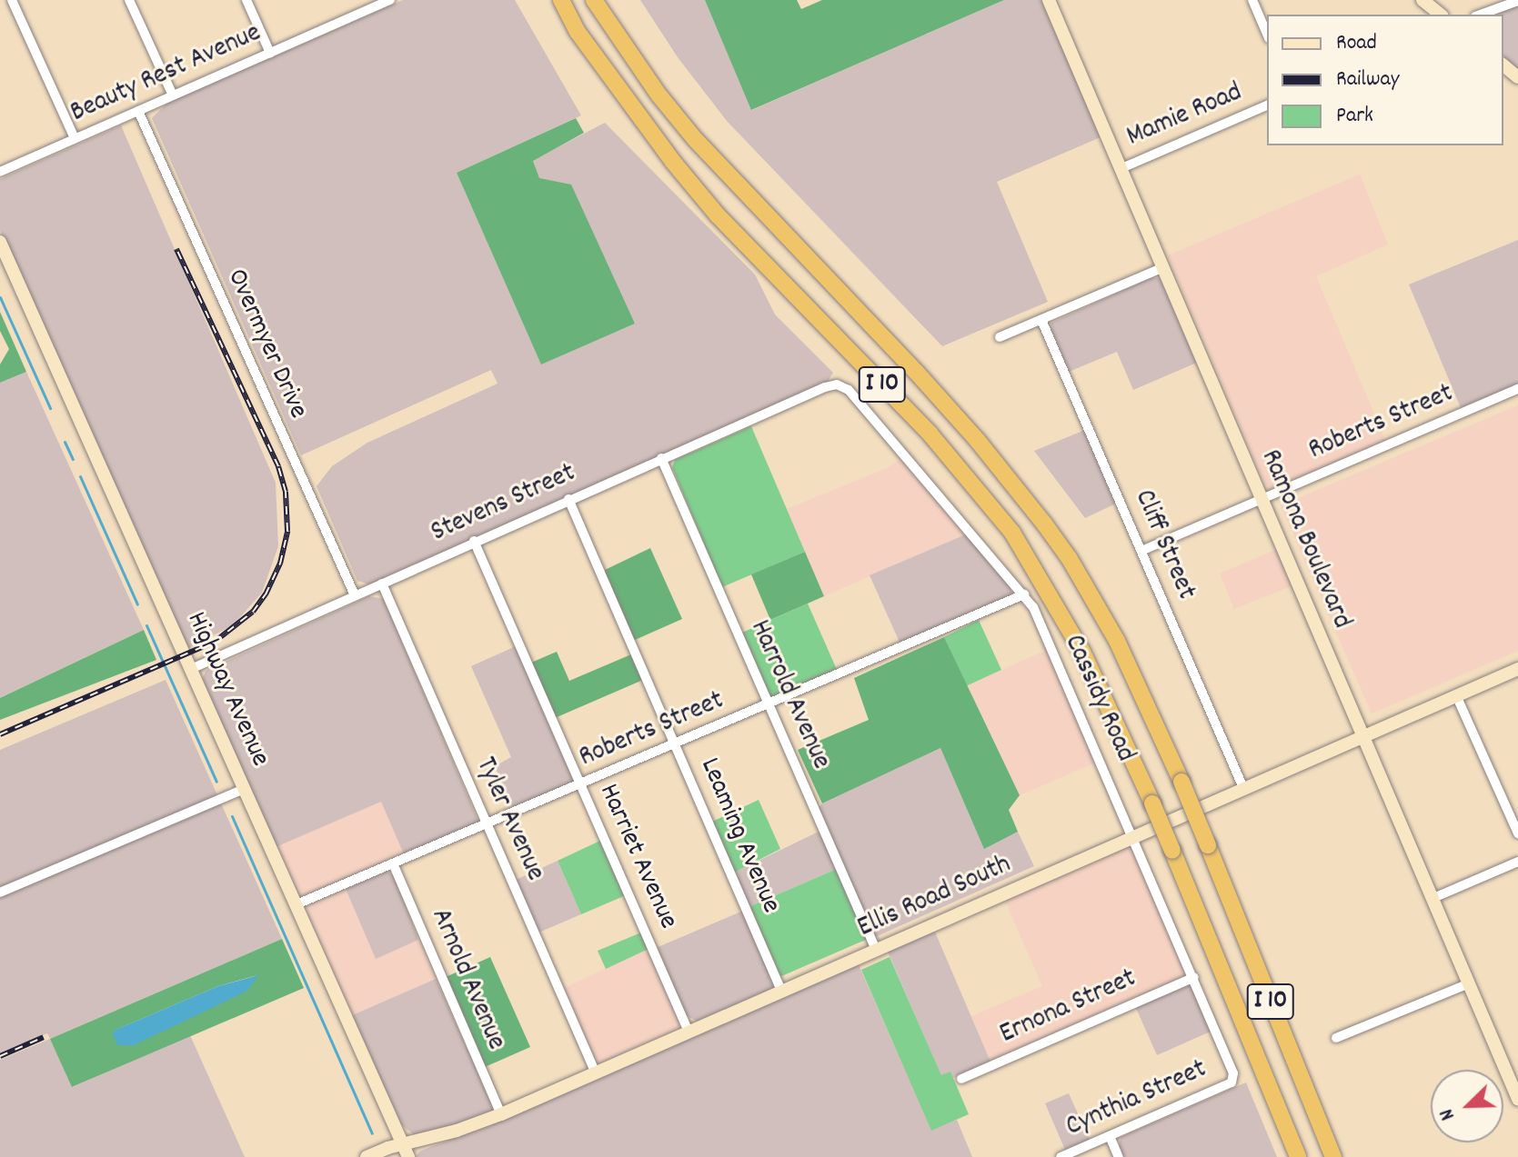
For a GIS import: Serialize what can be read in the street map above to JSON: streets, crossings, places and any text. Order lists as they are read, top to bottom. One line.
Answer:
{"streets":{"highway":["I 10"],"street":["Beauty Rest Avenue","Mamie Road","Overmyer Drive","Roberts Street","Stevens Street","Ramona Boulevard","Cliff Street","Highway Avenue","Harrold Avenue","Cassidy Road","Tyler Avenue","Leaming Avenue","Harriet Avenue","Ellis Road South","Arnold Avenue","Ernona Street","Cynthia Street"]},"crossings":[["Beauty Rest Avenue","Overmyer Drive"],["Mamie Road","Ramona Boulevard"],["Overmyer Drive","Stevens Street"],["Roberts Street","Ramona Boulevard"],["Roberts Street","Cliff Street"],["Roberts Street","Highway Avenue"],["Roberts Street","Harrold Avenue"],["Roberts Street","Cassidy Road"],["Roberts Street","Tyler Avenue"],["Roberts Street","Leaming Avenue"],["Roberts Street","Harriet Avenue"],["Roberts Street","Arnold Avenue"],["Stevens Street","Highway Avenue"],["Stevens Street","Harrold Avenue"],["Stevens Street","Cassidy Road"],["Stevens Street","Tyler Avenue"],["Stevens Street","Leaming Avenue"],["Stevens Street","Harriet Avenue"],["Ramona Boulevard","Ellis Road South"],["Cliff Street","Ellis Road South"],["Highway Avenue","Ellis Road South"],["Harrold Avenue","Ellis Road South"],["Cassidy Road","Ellis Road South"],["Cassidy Road","Ernona Street"],["Cassidy Road","Cynthia Street"],["Tyler Avenue","Ellis Road South"],["Leaming Avenue","Ellis Road South"],["Harriet Avenue","Ellis Road South"],["Ellis Road South","Arnold Avenue"]],"legend":["Road","Railway","Park"],"north":"bottom left"}
